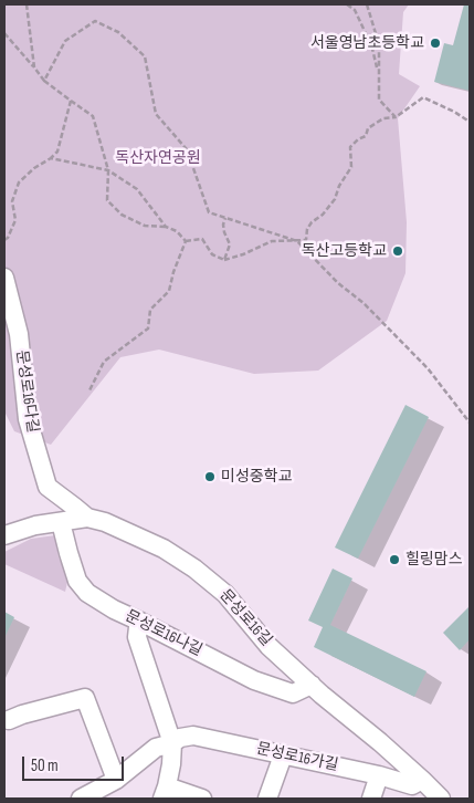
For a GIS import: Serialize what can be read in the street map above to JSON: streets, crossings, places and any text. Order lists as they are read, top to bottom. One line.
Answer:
{"streets":{"street":["문성로16다길","문성로16길","문성로16나길","문성로16가길"]},"crossings":[["문성로16다길","문성로16길"],["문성로16길","문성로16나길"],["문성로16길","문성로16가길"]],"parks":["독산자연공원"],"places":["서울영남초등학교","독산고등학교","미성중학교","힐링맘스"],"scale_bar":"50 m"}
